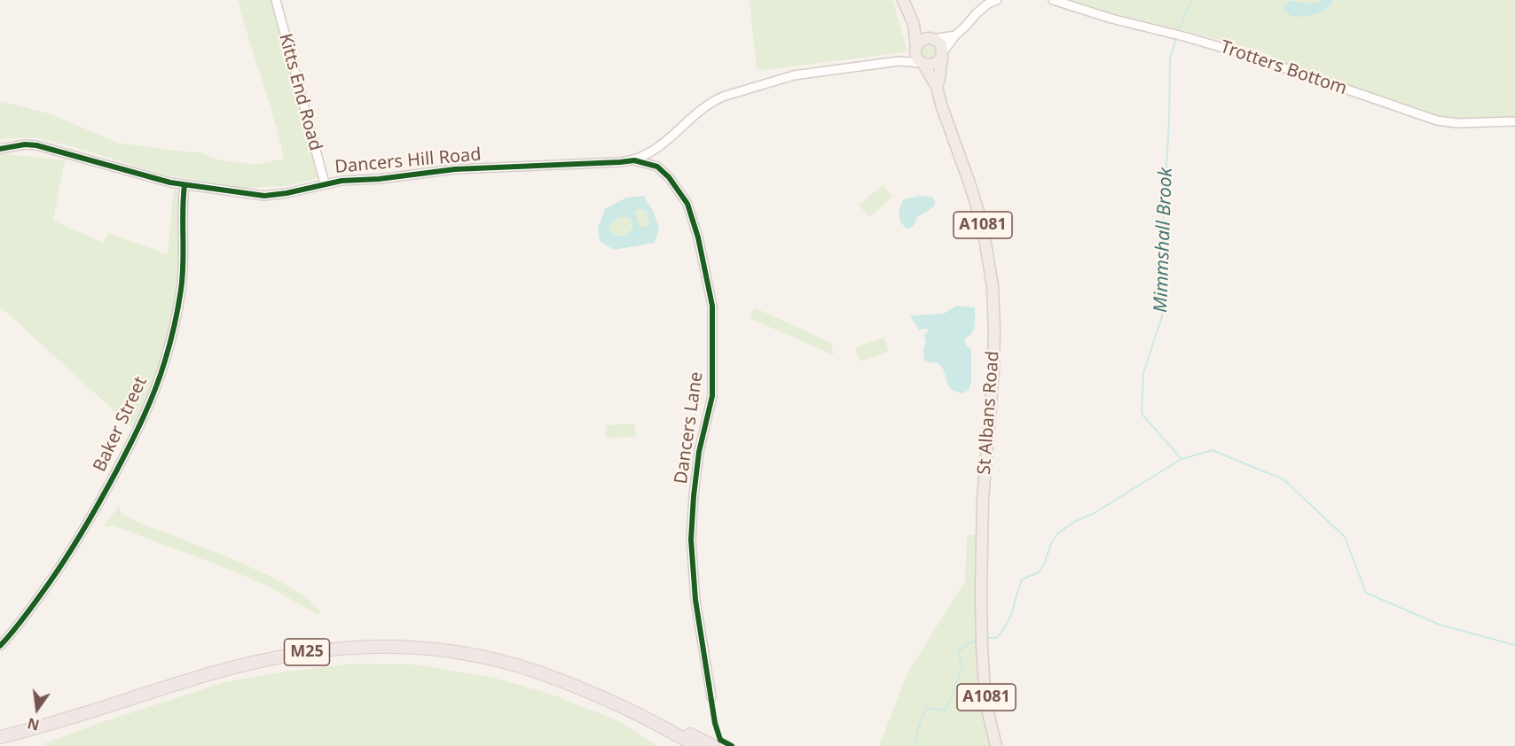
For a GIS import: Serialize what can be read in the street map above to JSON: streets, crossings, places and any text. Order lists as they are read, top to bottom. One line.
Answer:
{"streets":{"highway":["M25"],"main road":["A1081","St Albans Road"],"street":["Trotters Bottom","Kitts End Road","Dancers Hill Road","Baker Street","Dancers Lane"]},"crossings":[["Kitts End Road","Dancers Hill Road"],["Dancers Hill Road","St Albans Road"],["Dancers Hill Road","Baker Street"],["Dancers Hill Road","Dancers Lane"]],"water":["Mimmshall Brook"],"north":"bottom"}
